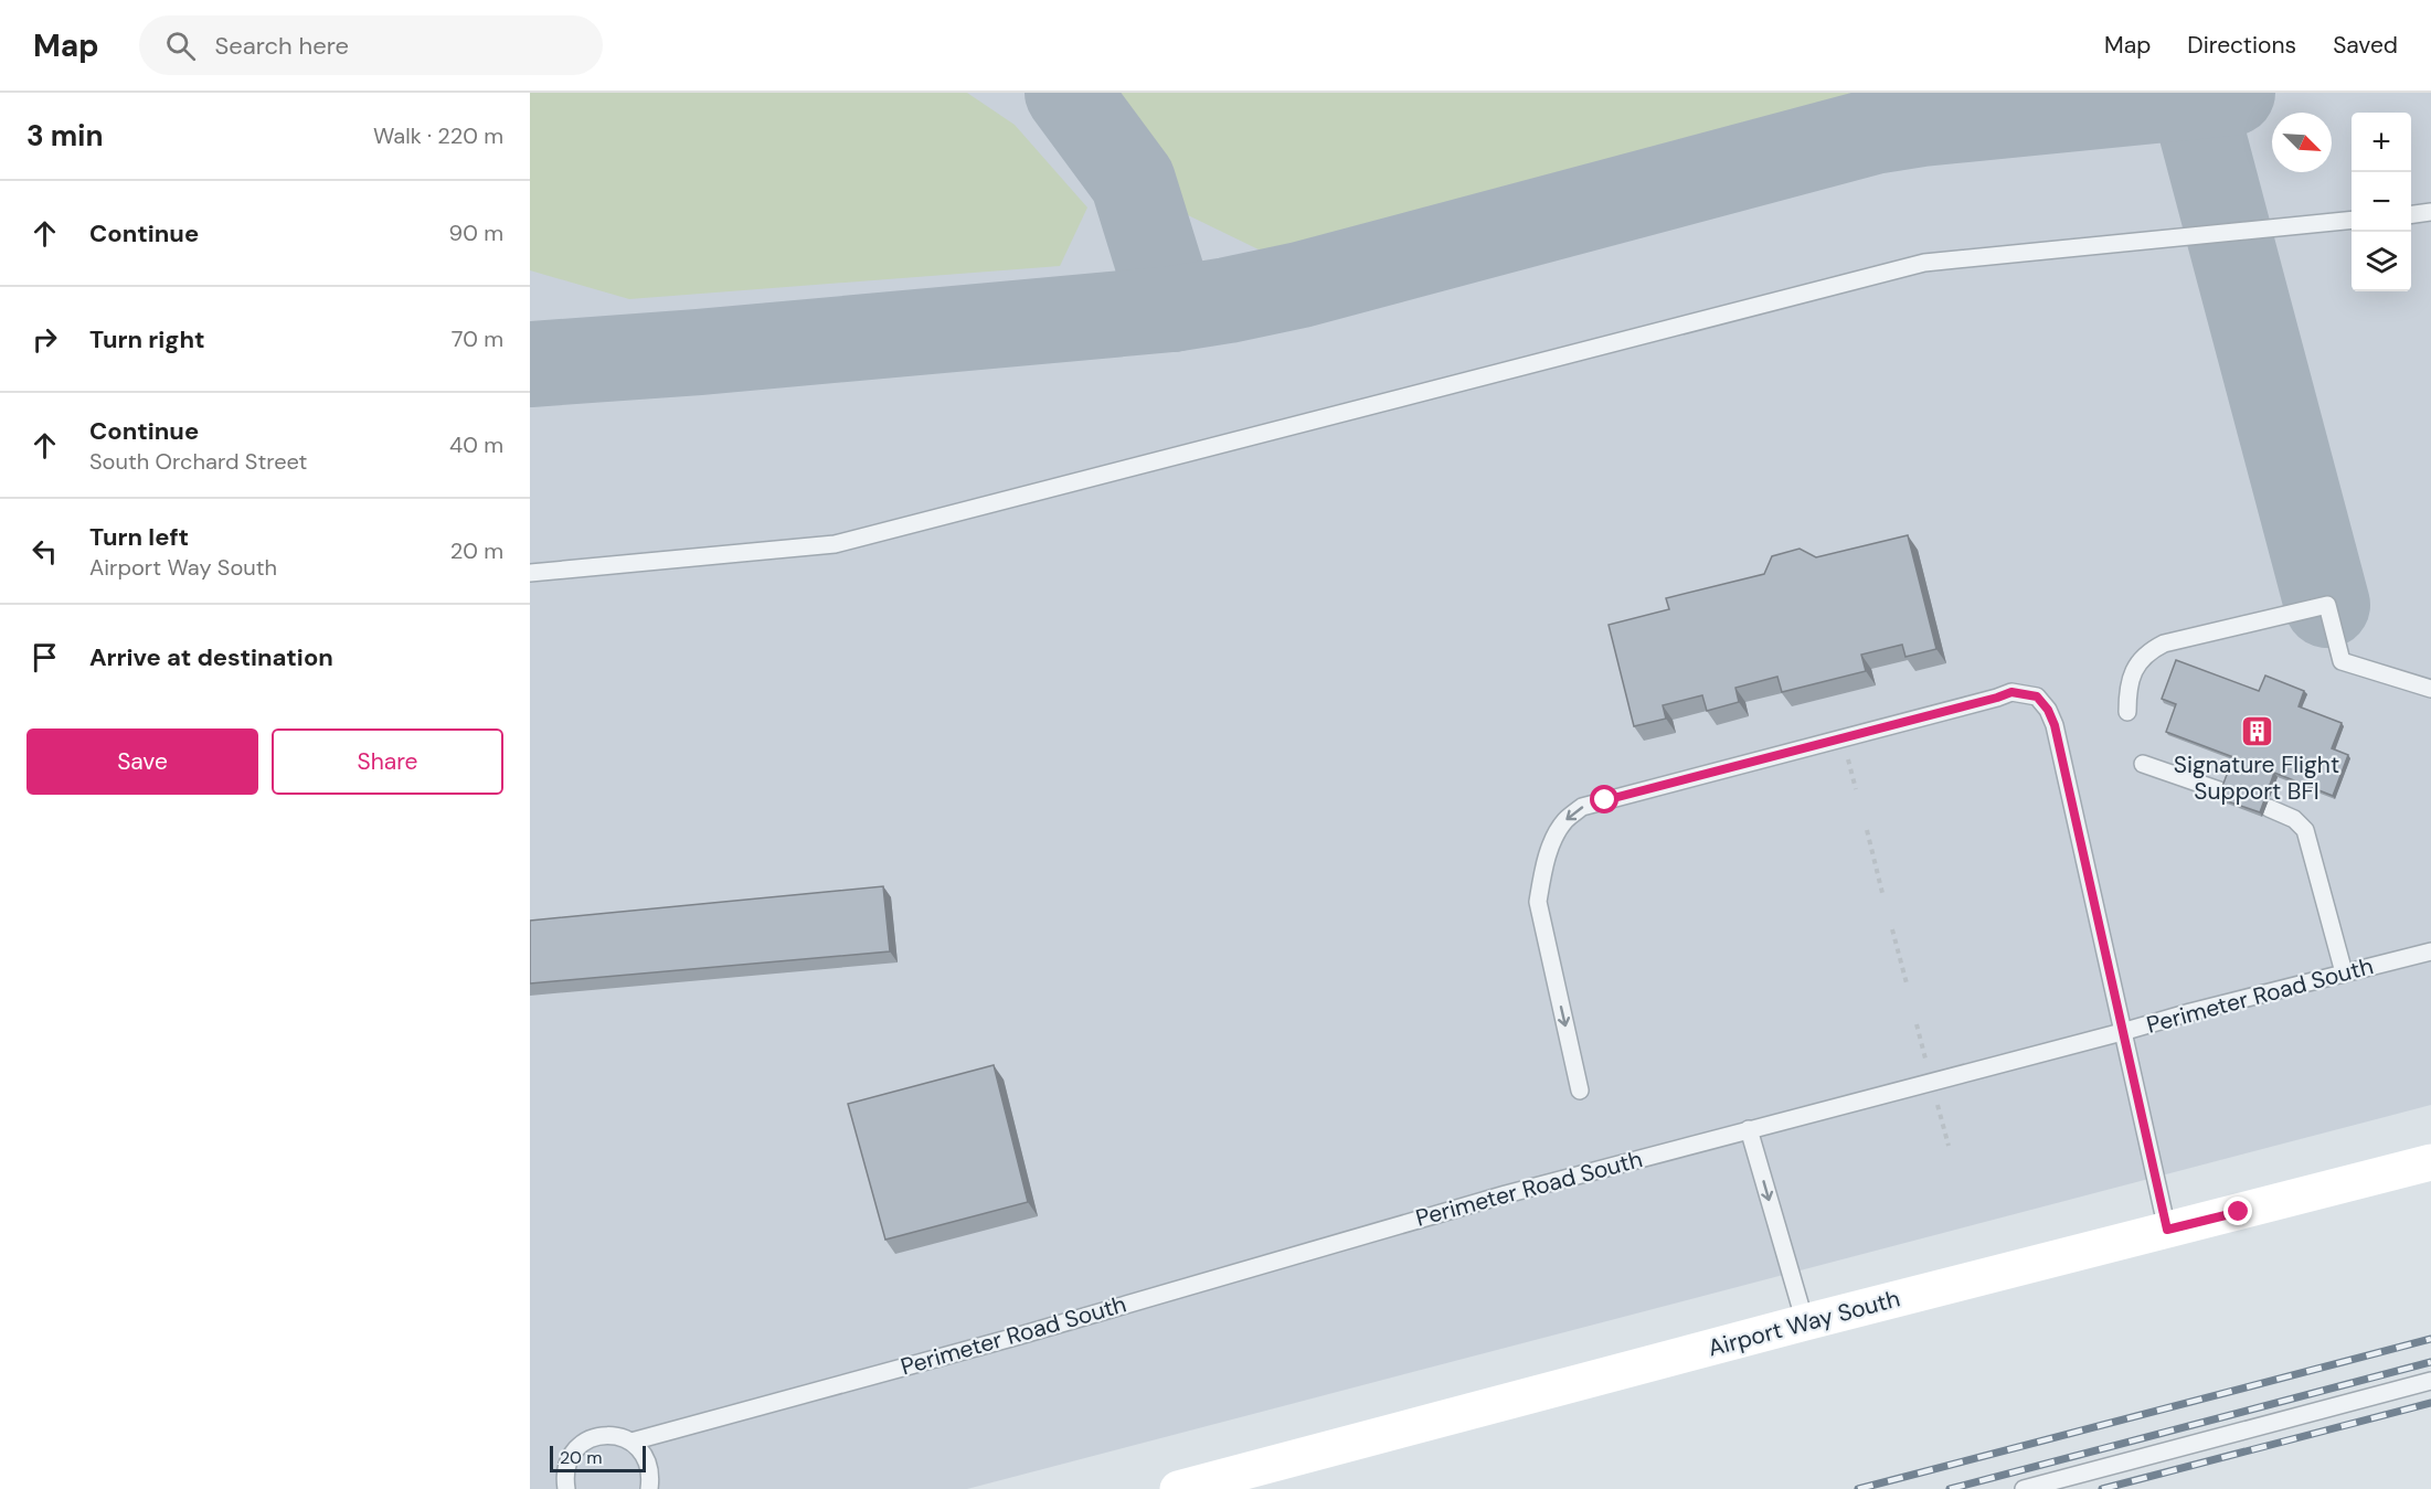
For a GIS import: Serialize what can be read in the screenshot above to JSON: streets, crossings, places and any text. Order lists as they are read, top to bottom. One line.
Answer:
{"streets":{"main road":["Airport Way South"],"lane":["Perimeter Road South"]},"places":{"building":["Signature Flight Support BFI"]},"scale_bar":"20 m","north":"bottom right","page":{"header":"Map","search":"Search here","nav":["Map","Directions","Saved"],"heading":["3 min","Walk · 220 m"],"map_buttons":["+","−"],"list":[["Continue","90 m"],["Turn right","70 m"],["Continue","South Orchard Street","40 m"],["Turn left","Airport Way South","20 m"],"Arrive at destination"],"buttons":["Save","Share"],"scale":"20 m"}}
